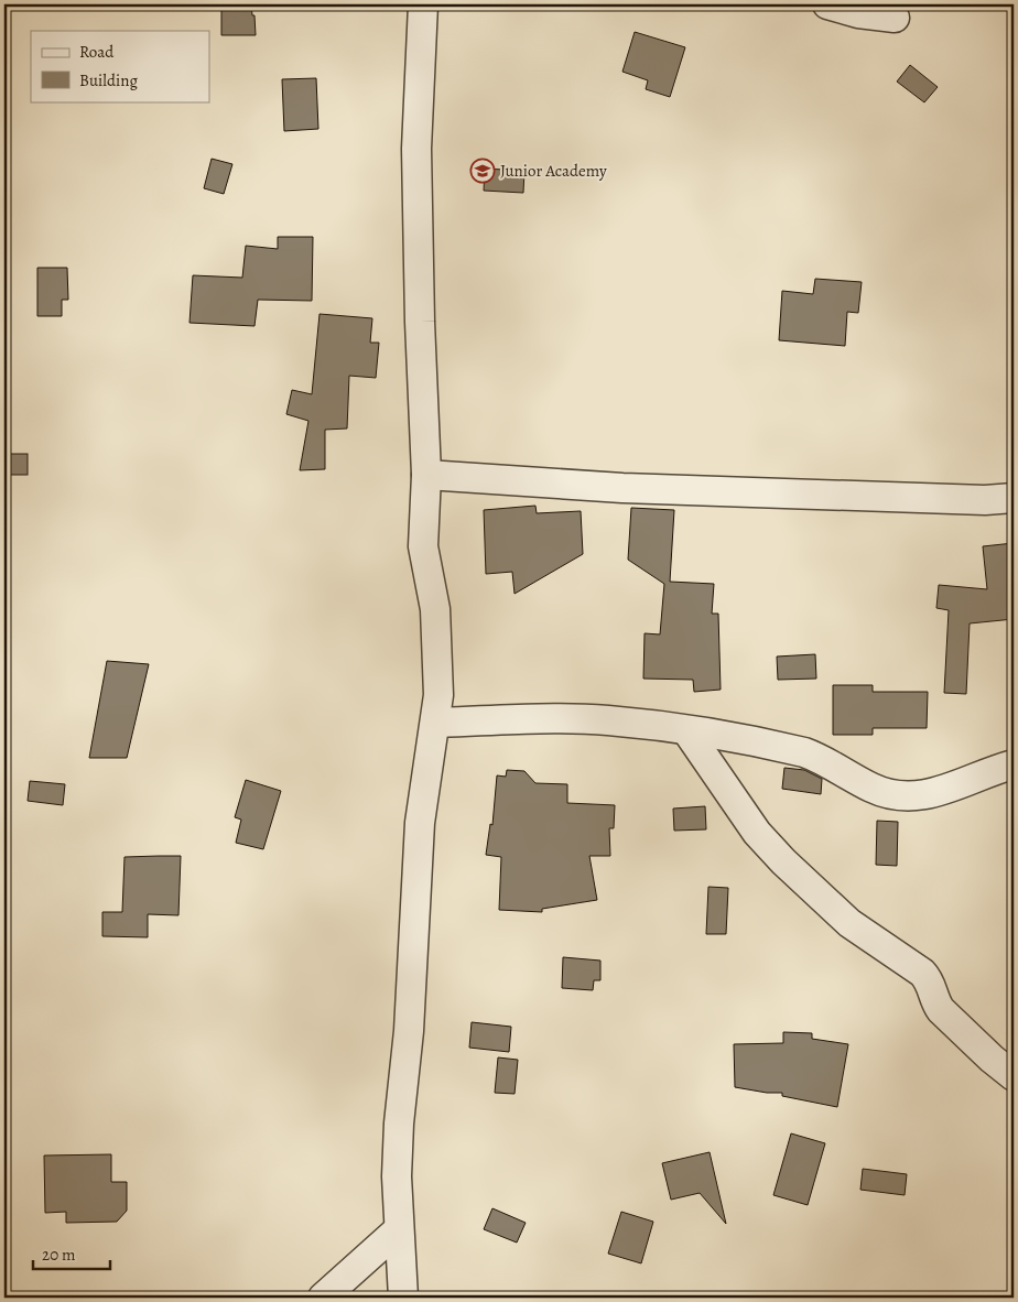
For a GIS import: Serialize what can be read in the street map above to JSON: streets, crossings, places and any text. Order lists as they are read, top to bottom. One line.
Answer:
{"places":{"school or university":["Junior Academy"]},"legend":["Road","Building"],"scale_bar":"20 m"}
